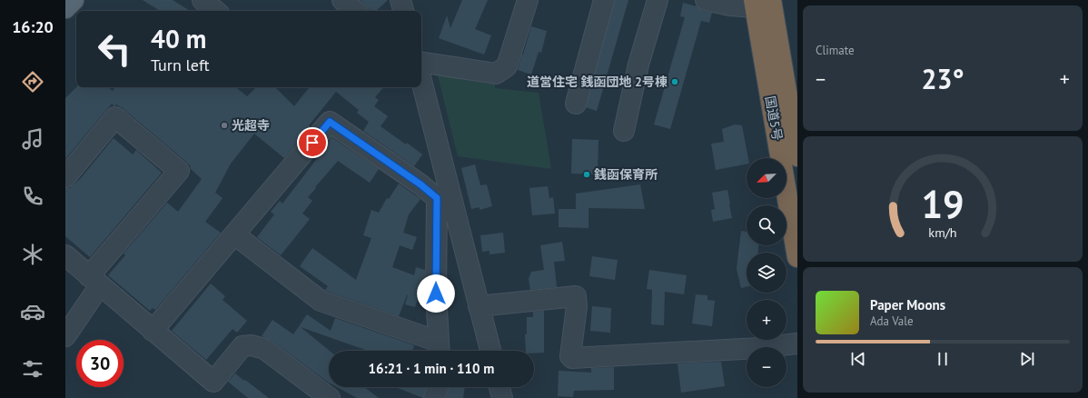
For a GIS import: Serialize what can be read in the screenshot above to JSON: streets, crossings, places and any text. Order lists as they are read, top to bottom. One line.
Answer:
{"streets":{"highway":["国道5号"]},"places":["道営住宅 銭函団地 2号棟","光超寺","銭函保育所"],"north":"bottom left","page":{"tabs":"16:20","tile":"Climate","turn":["40 m","Turn left"],"heat":["−","23°","+"],"map_buttons":["+","−"],"song":["Paper Moons","Ada Vale"],"limit":"30","trip":"16:21 · 1 min · 110 m","gauge":["19","km/h"]}}
